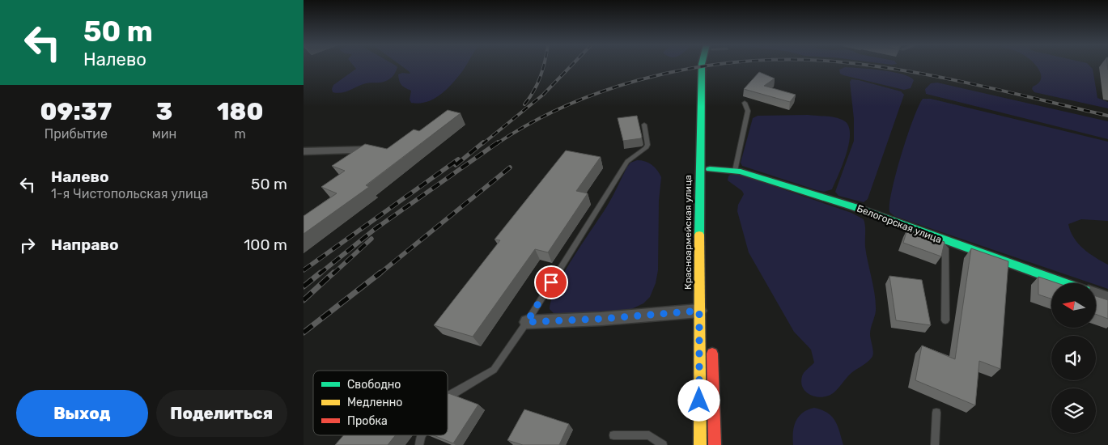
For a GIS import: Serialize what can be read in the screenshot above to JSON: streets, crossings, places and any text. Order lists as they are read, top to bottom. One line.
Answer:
{"streets":{"main road":["Белогорская улица","Красноармейская улица"]},"legend":["Свободно","Медленно","Пробка"],"north":"left","page":{"turn":["50 m","Налево"],"eta":["09:37","Прибытие","3","мин","180","m"],"list":[{"name":"Налево","note":"1-я Чистопольская улица","value":"50 m"},{"name":"Направо","value":"100 m"}],"buttons":["Выход","Поделиться"]}}
